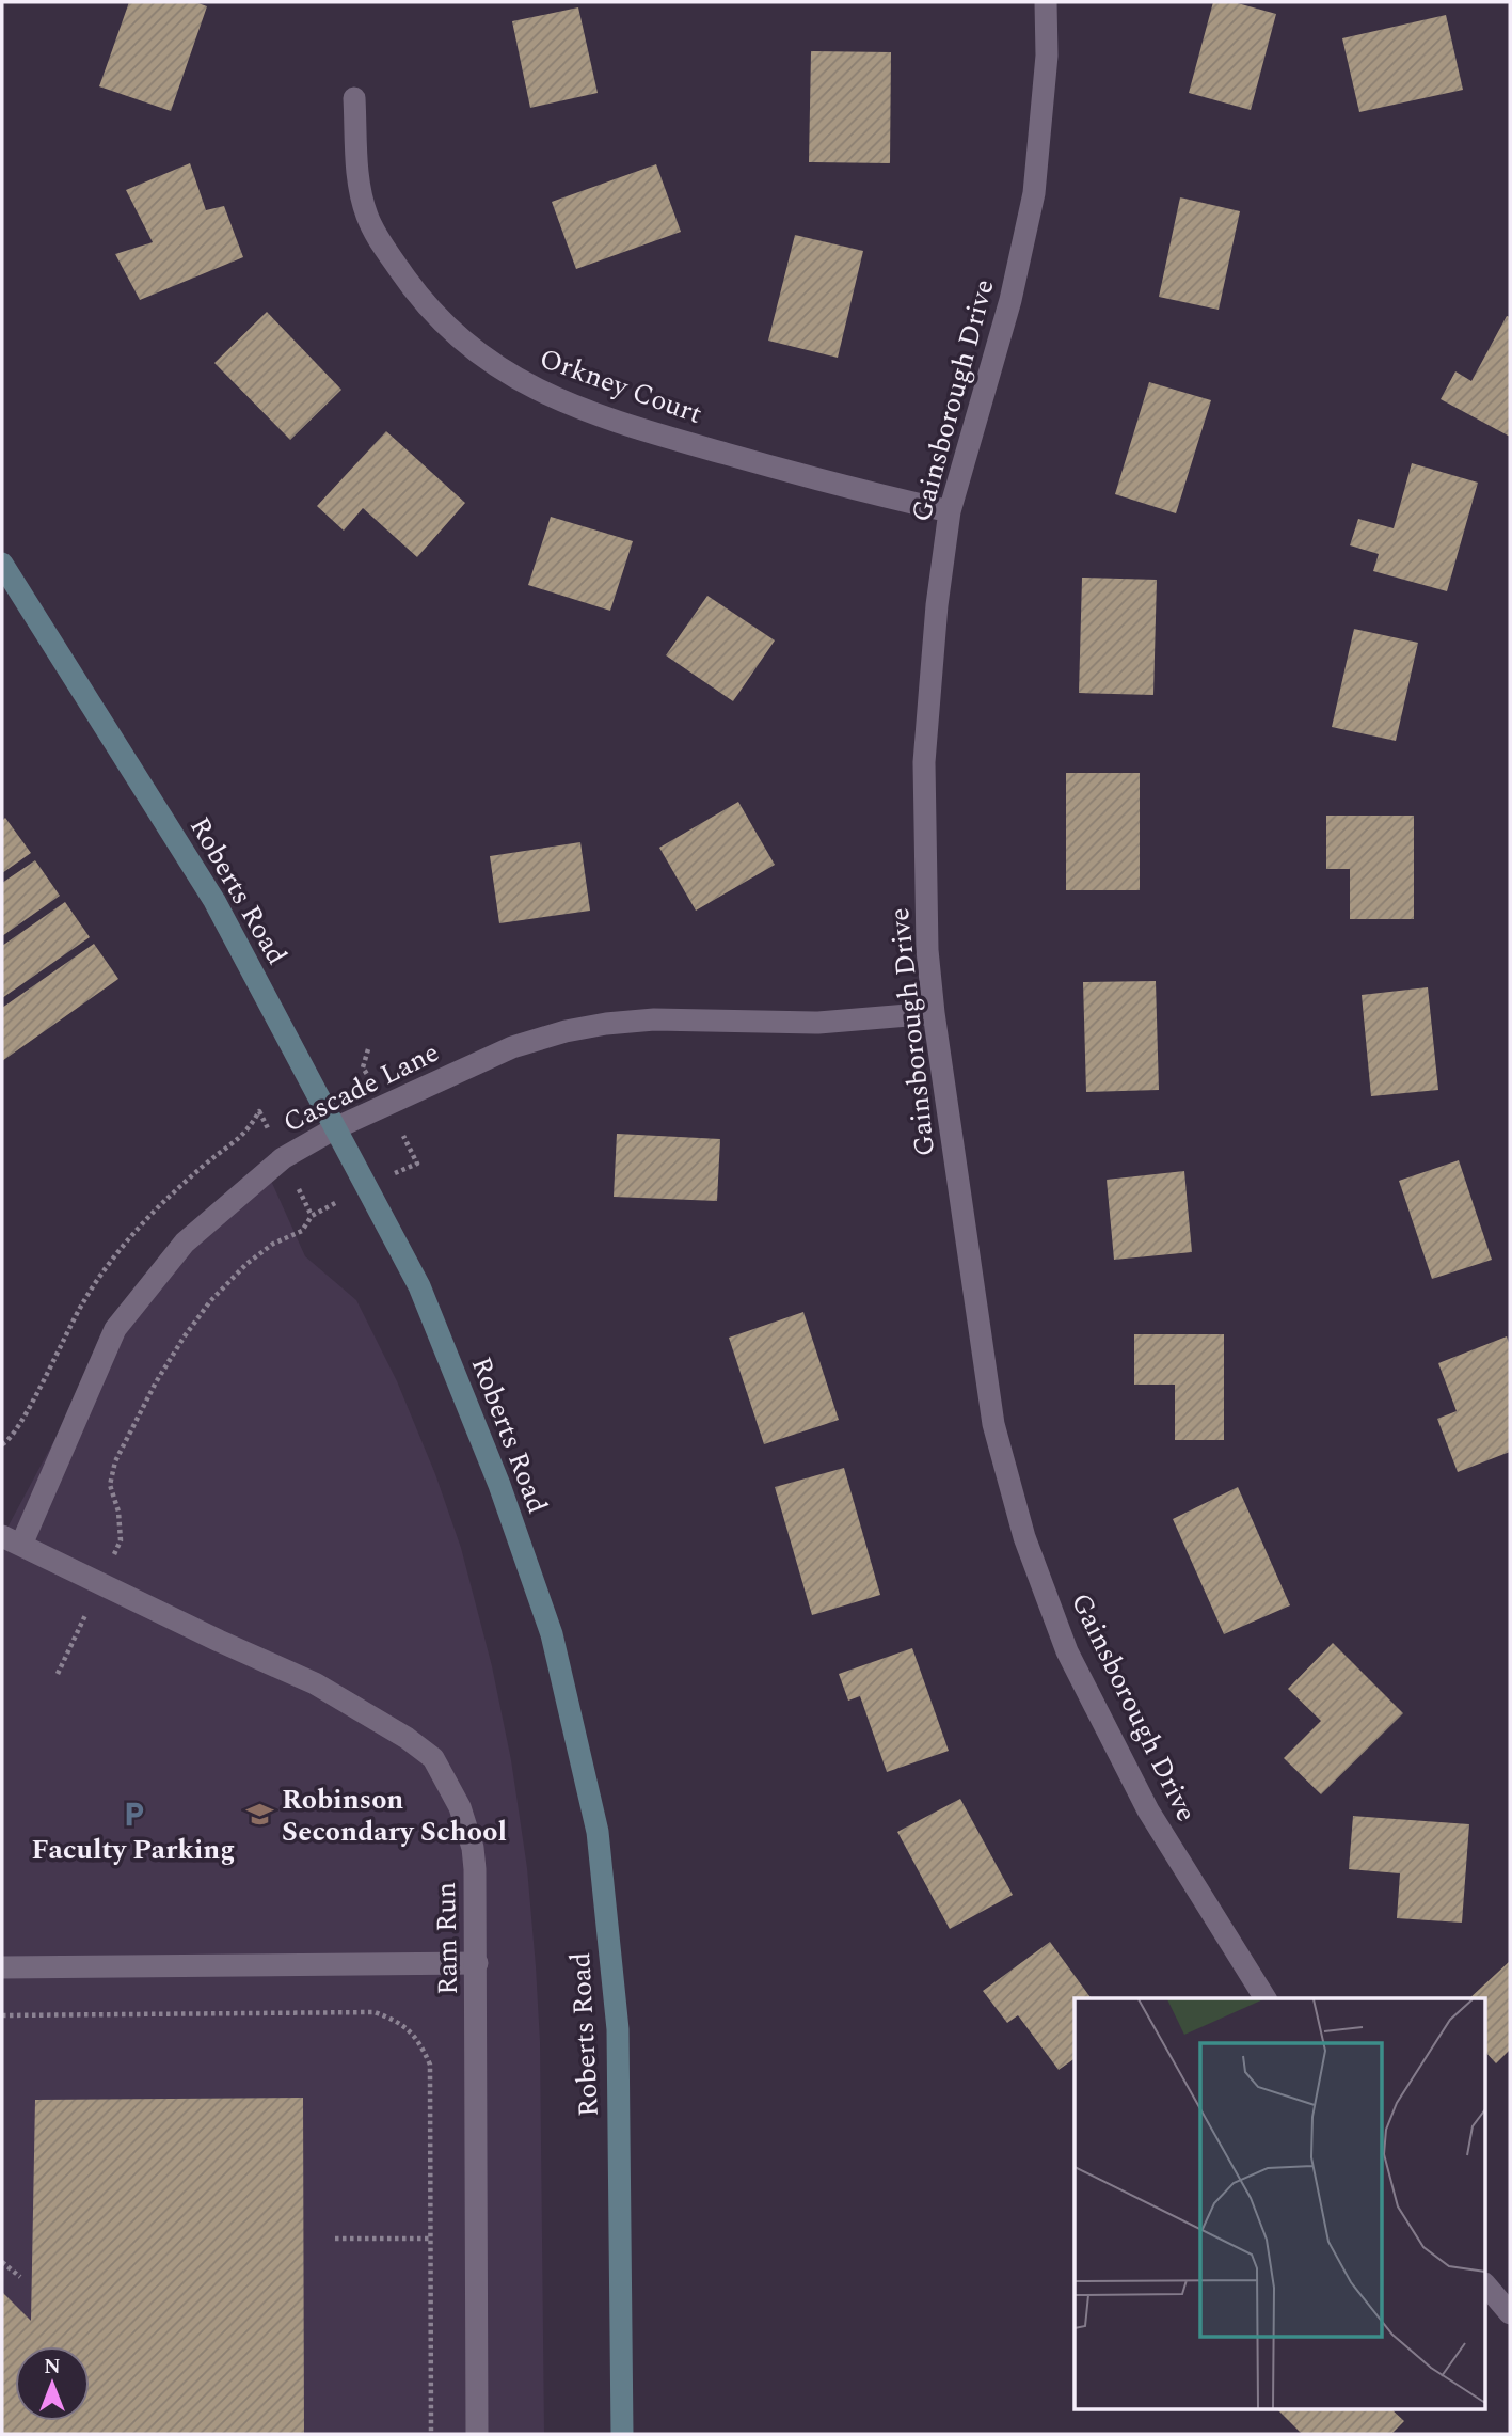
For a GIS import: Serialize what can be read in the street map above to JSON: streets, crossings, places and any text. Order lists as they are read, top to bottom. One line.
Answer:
{"streets":{"main road":["Roberts Road"],"street":["Orkney Court","Gainsborough Drive","Cascade Lane","Ram Run"]},"crossings":[["Orkney Court","Gainsborough Drive"],["Gainsborough Drive","Cascade Lane"],["Roberts Road","Cascade Lane"],["Cascade Lane","Ram Run"]],"places":{"parking":["Faculty Parking"],"school or university":["Robinson Secondary School"]},"north":"top"}
